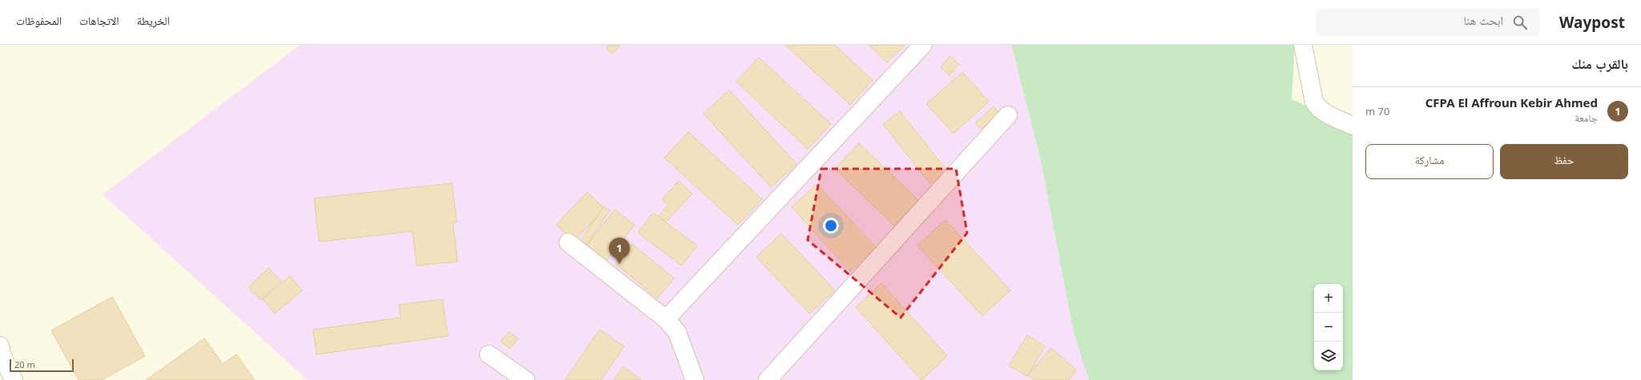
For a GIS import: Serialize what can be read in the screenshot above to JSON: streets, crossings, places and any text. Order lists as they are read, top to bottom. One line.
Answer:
{"scale_bar":"20 m","page":{"header":"Waypost","search":"ابحث هنا","nav":["الخريطة","الاتجاهات","المحفوظات"],"heading":"بالقرب منك","list":[{"mark":"1","name":"CFPA El Affroun Kebir Ahmed","note":"جامعة","value":"70 m"}],"buttons":["حفظ","مشاركة"],"pins":"1","map_buttons":["+","−"],"scale":"20 m"}}
